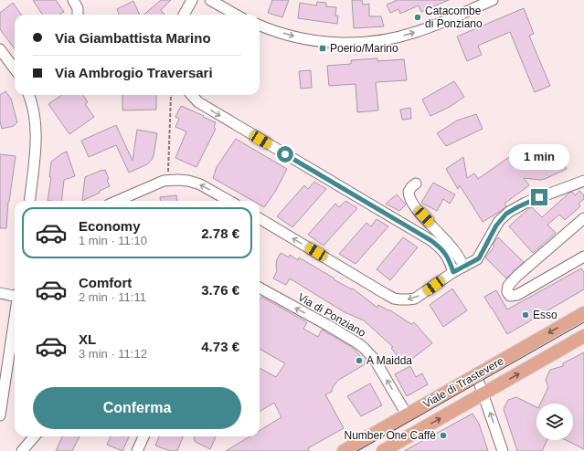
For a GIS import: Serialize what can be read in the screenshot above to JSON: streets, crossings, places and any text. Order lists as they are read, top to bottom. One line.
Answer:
{"streets":{"main road":["Viale di Trastevere"],"street":["Via di Ponziano"]},"crossings":[["Via di Ponziano","Viale di Trastevere"]],"one_way":["Via di Ponziano"],"places":{"other":["Catacombe di Ponziano","Esso","A Maidda","Number One Caffè"],"transit":["Poerio/Marino"]},"page":{"banner":["Via Giambattista Marino","Via Ambrogio Traversari"],"bubble":"1 min","list":[{"name":"Economy","note":"1 min · 11:10","value":"2.78 €"},{"name":"Comfort","note":"2 min · 11:11","value":"3.76 €"},{"name":"XL","note":"3 min · 11:12","value":"4.73 €"}],"buttons":"Conferma"}}
